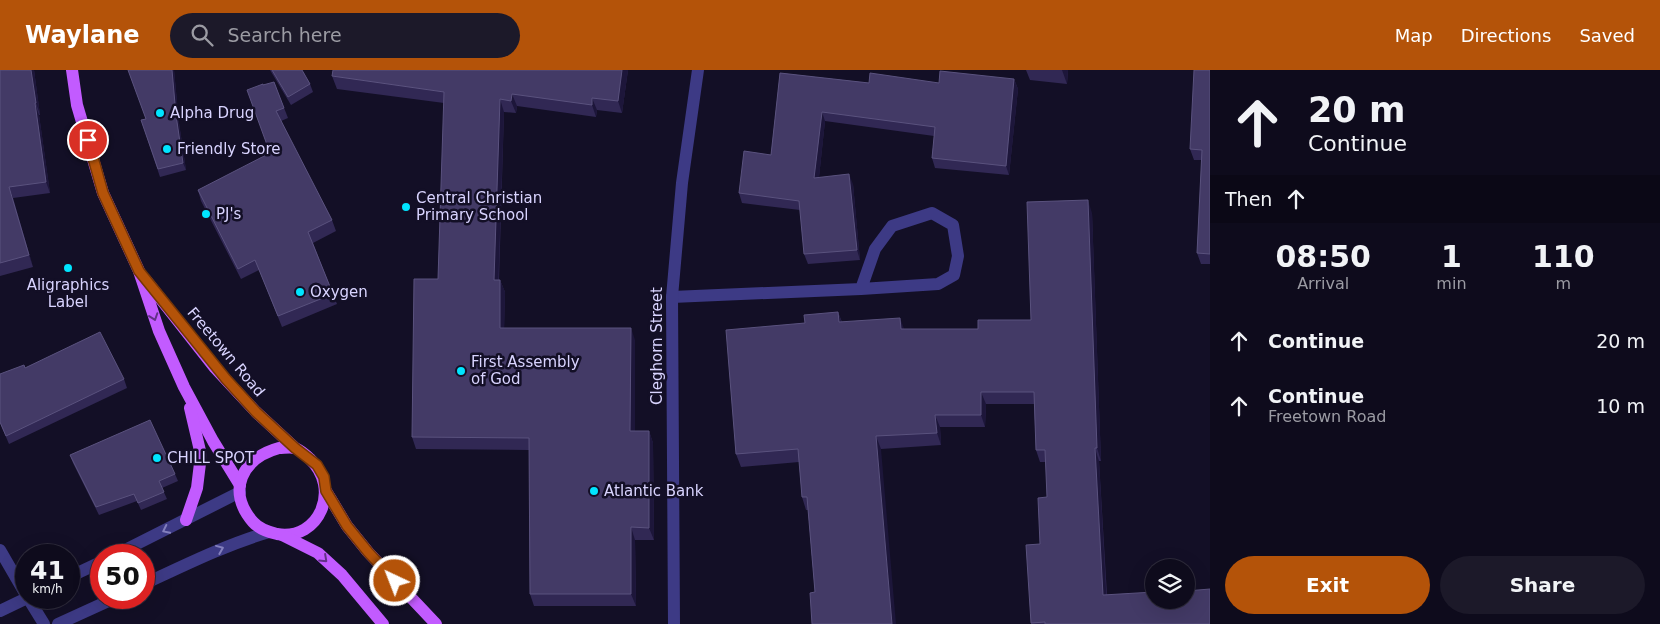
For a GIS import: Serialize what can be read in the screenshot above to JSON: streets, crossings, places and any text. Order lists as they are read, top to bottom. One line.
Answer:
{"streets":{"main road":["Freetown Road"],"street":["Cleghorn Street"]},"places":["Alpha Drug","Friendly Store","Central Christian Primary School","PJ's","Aligraphics Label","Oxygen","First Assembly of God","CHILL SPOT","Atlantic Bank"],"page":{"header":"Waylane","search":"Search here","nav":["Map","Directions","Saved"],"turn":["20 m","Continue"],"then":"Then","eta":["08:50","Arrival","1","min","110","m"],"list":[{"name":"Continue","value":"20 m"},{"name":"Continue","note":"Freetown Road","value":"10 m"}],"speed":"41 km/h","limit":"50","buttons":["Exit","Share"]}}
